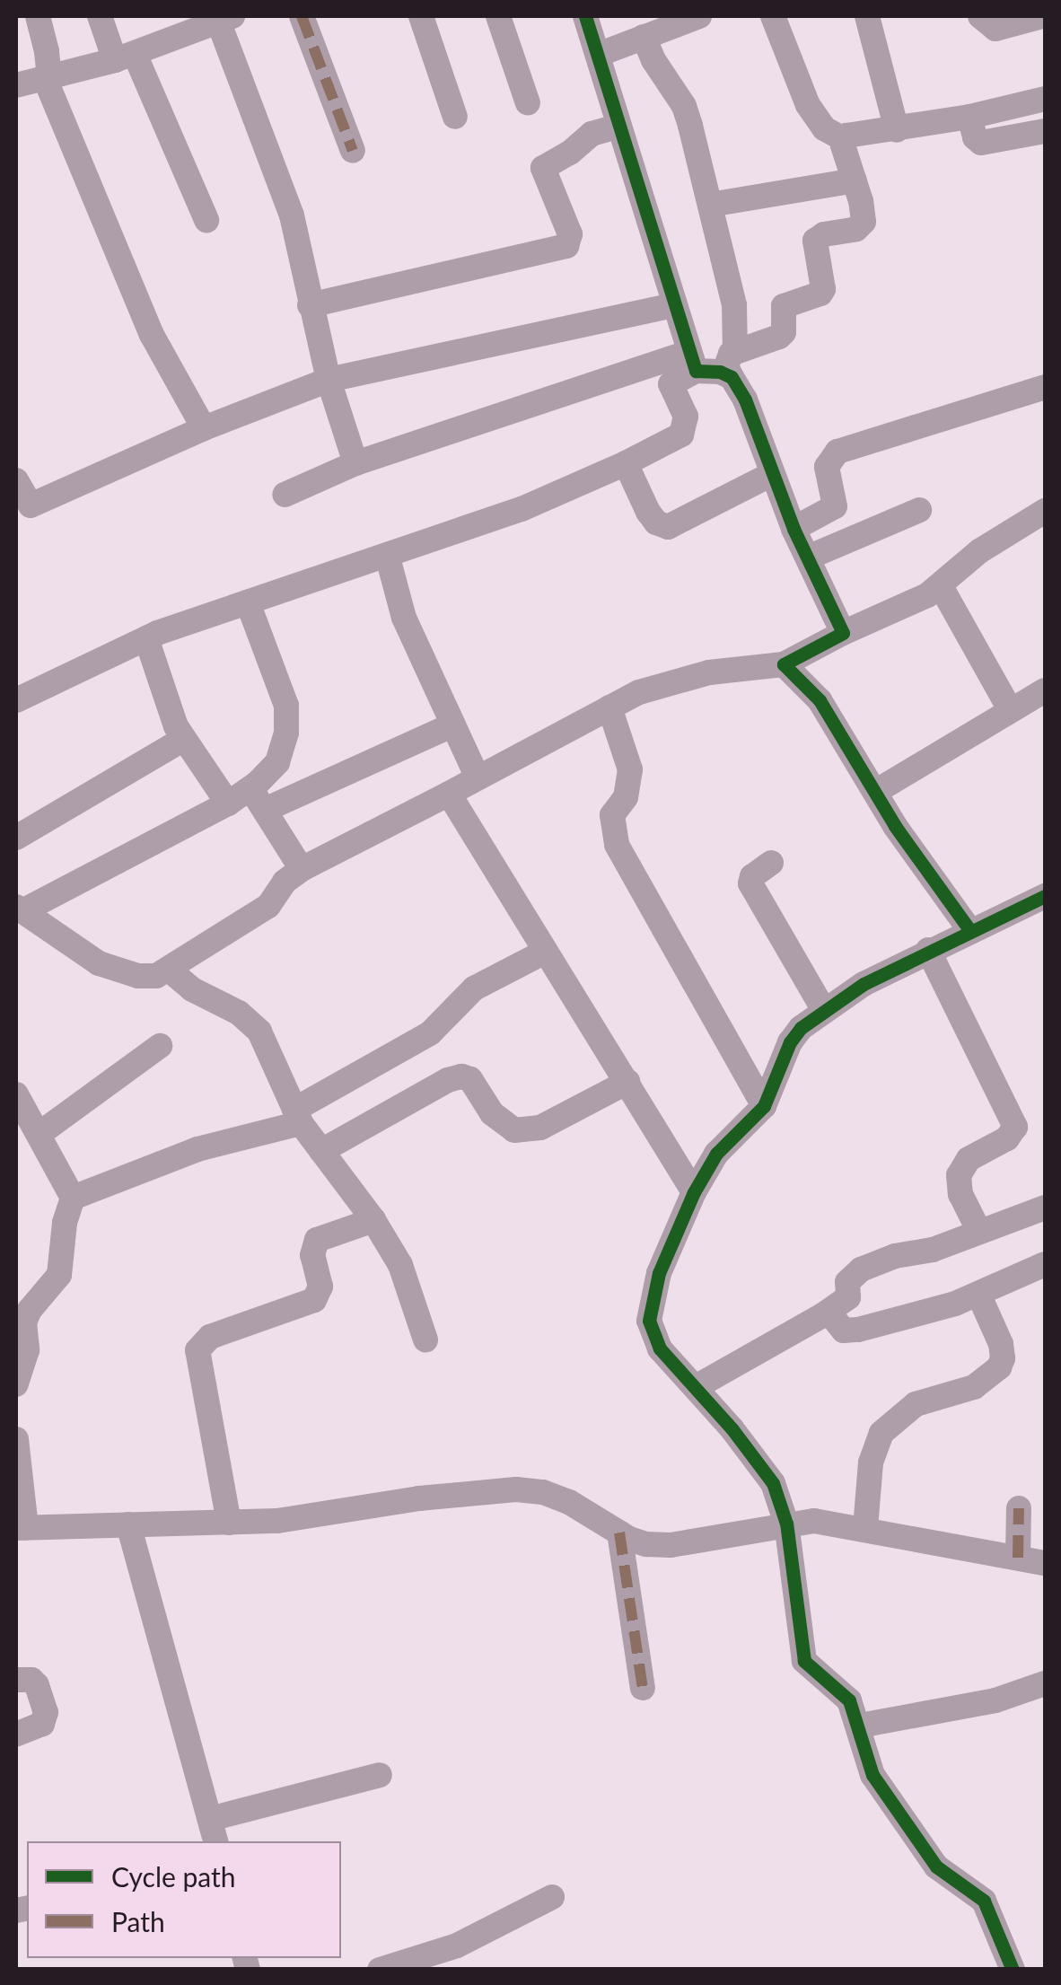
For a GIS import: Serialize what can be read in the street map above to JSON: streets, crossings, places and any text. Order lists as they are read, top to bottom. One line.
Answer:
{"legend":["Cycle path","Path"]}
